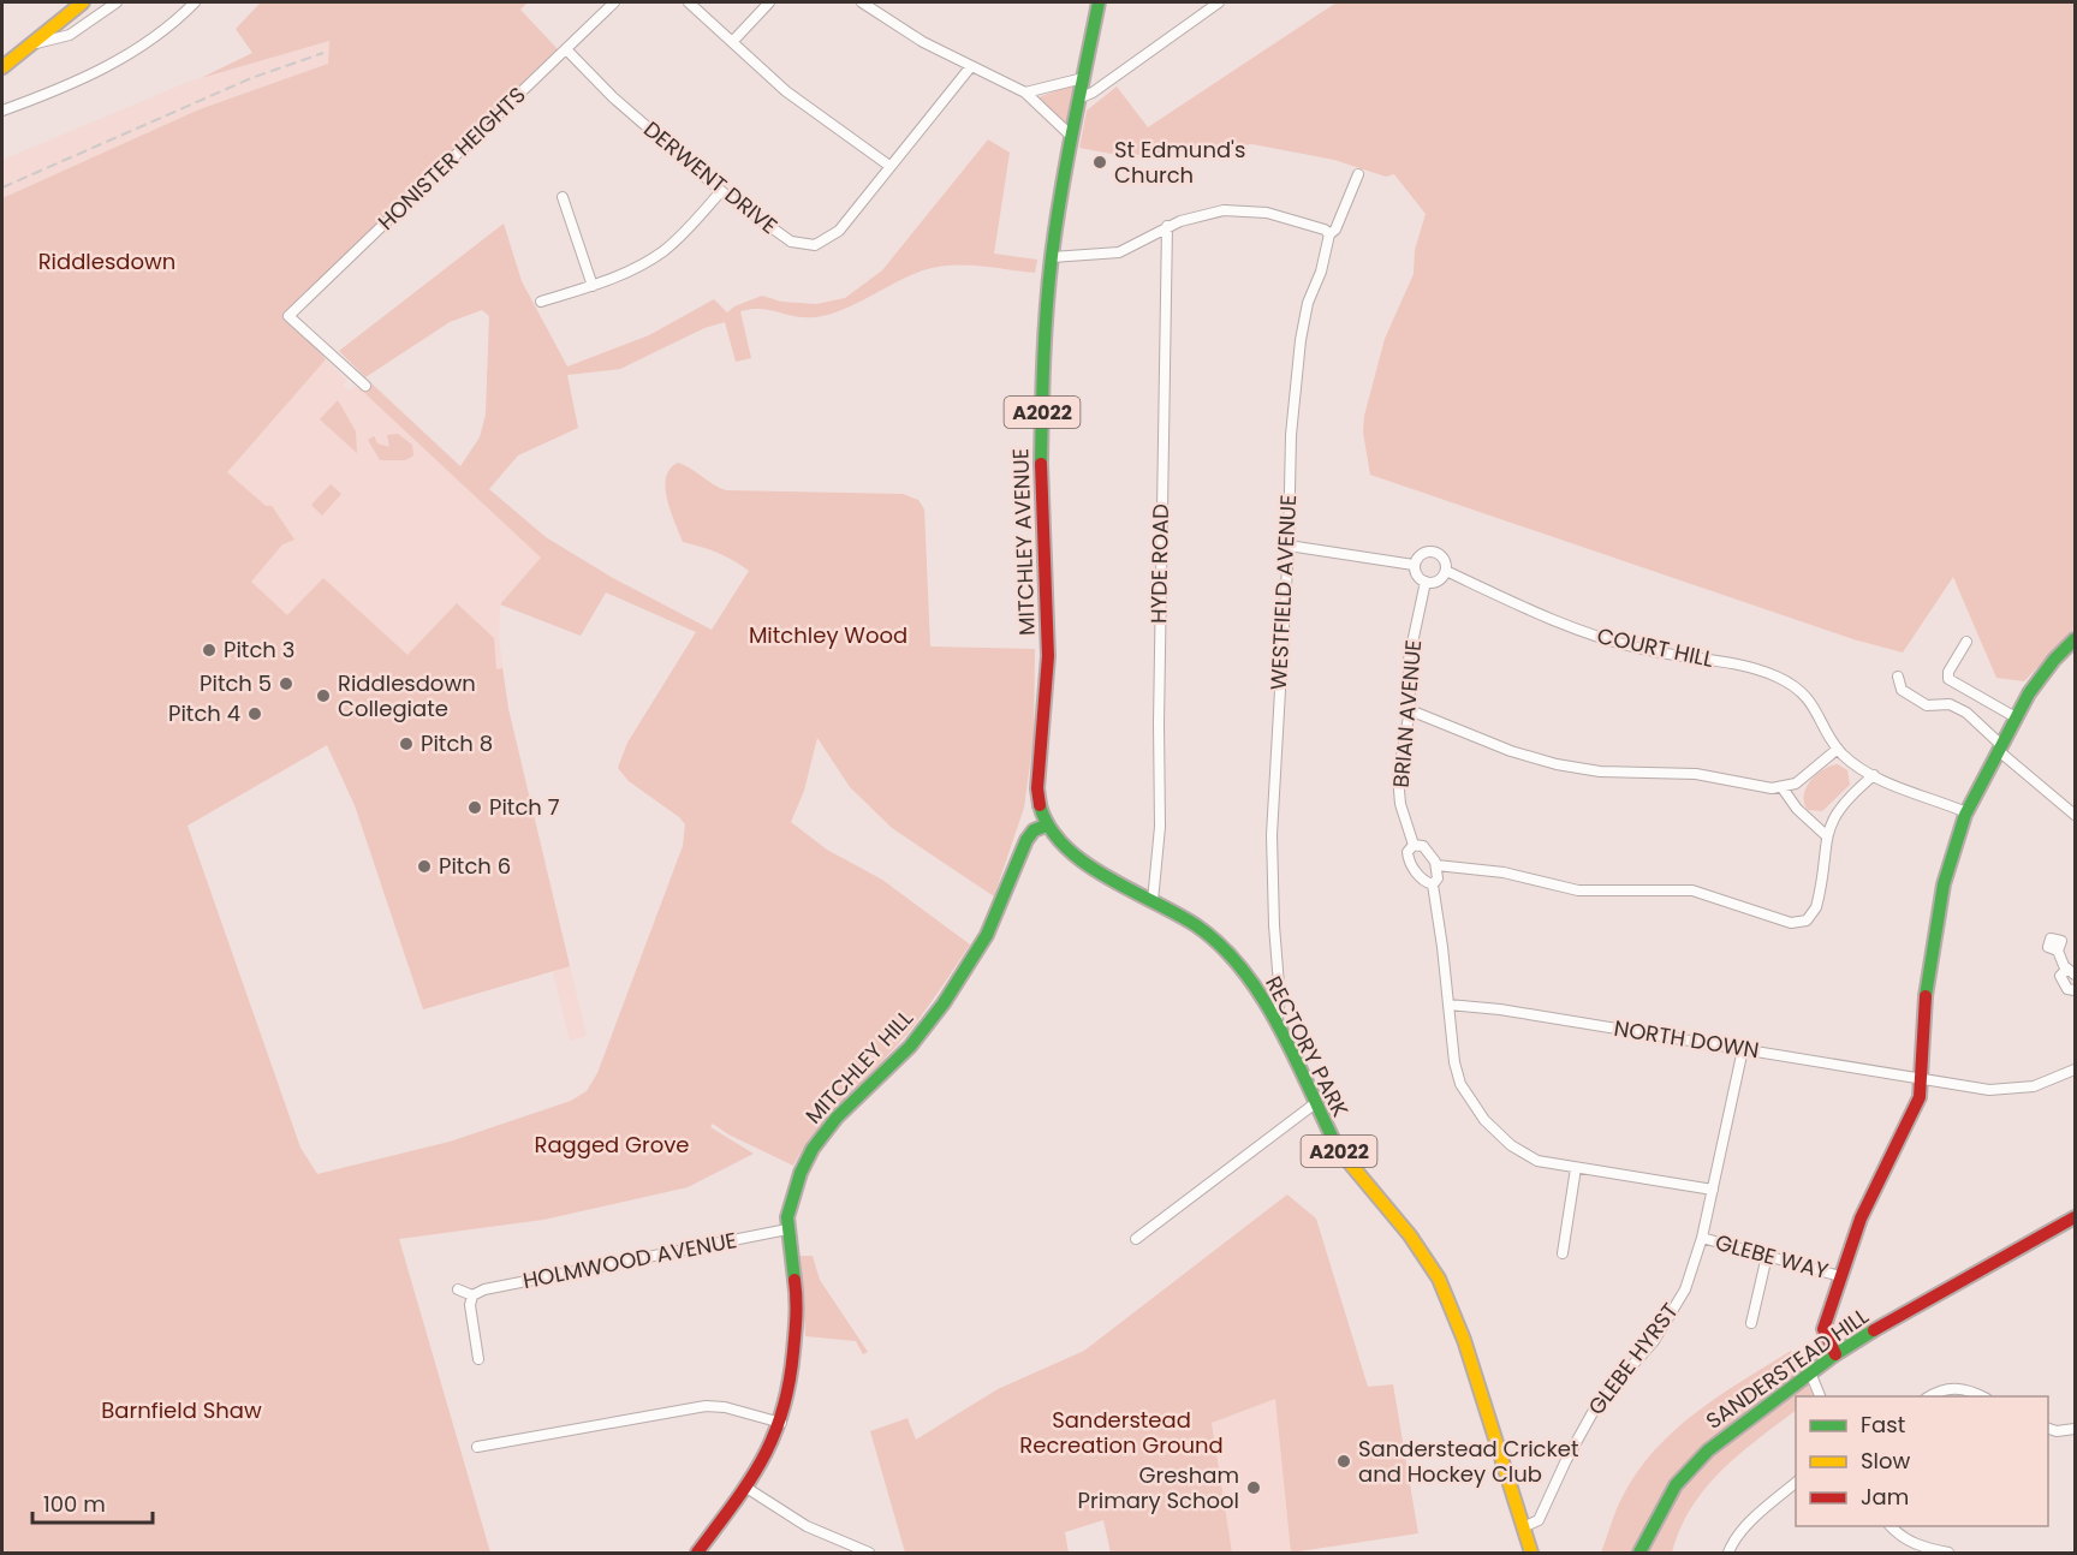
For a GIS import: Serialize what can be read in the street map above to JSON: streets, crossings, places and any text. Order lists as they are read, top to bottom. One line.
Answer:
{"streets":{"main road":["A2022","MITCHLEY AVENUE","RECTORY PARK","MITCHLEY HILL","SANDERSTEAD HILL"],"street":["HONISTER HEIGHTS","DERWENT DRIVE","HYDE ROAD","WESTFIELD AVENUE","COURT HILL","BRIAN AVENUE","NORTH DOWN","GLEBE WAY","HOLMWOOD AVENUE","GLEBE HYRST"]},"crossings":[["HONISTER HEIGHTS","DERWENT DRIVE"],["MITCHLEY AVENUE","RECTORY PARK"],["MITCHLEY AVENUE","MITCHLEY HILL"],["HYDE ROAD","RECTORY PARK"],["WESTFIELD AVENUE","COURT HILL"],["WESTFIELD AVENUE","RECTORY PARK"],["COURT HILL","BRIAN AVENUE"],["NORTH DOWN","GLEBE HYRST"],["RECTORY PARK","MITCHLEY HILL"],["RECTORY PARK","GLEBE HYRST"],["MITCHLEY HILL","HOLMWOOD AVENUE"],["GLEBE WAY","GLEBE HYRST"]],"parks":["Riddlesdown","Mitchley Wood","Ragged Grove","Barnfield Shaw","Sanderstead Recreation Ground"],"places":["St Edmund's Church","Pitch 3","Pitch 5","Riddlesdown Collegiate","Pitch 4","Pitch 8","Pitch 7","Pitch 6","Sanderstead Cricket and Hockey Club","Gresham Primary School"],"legend":["Fast","Slow","Jam"],"scale_bar":"100 m"}
